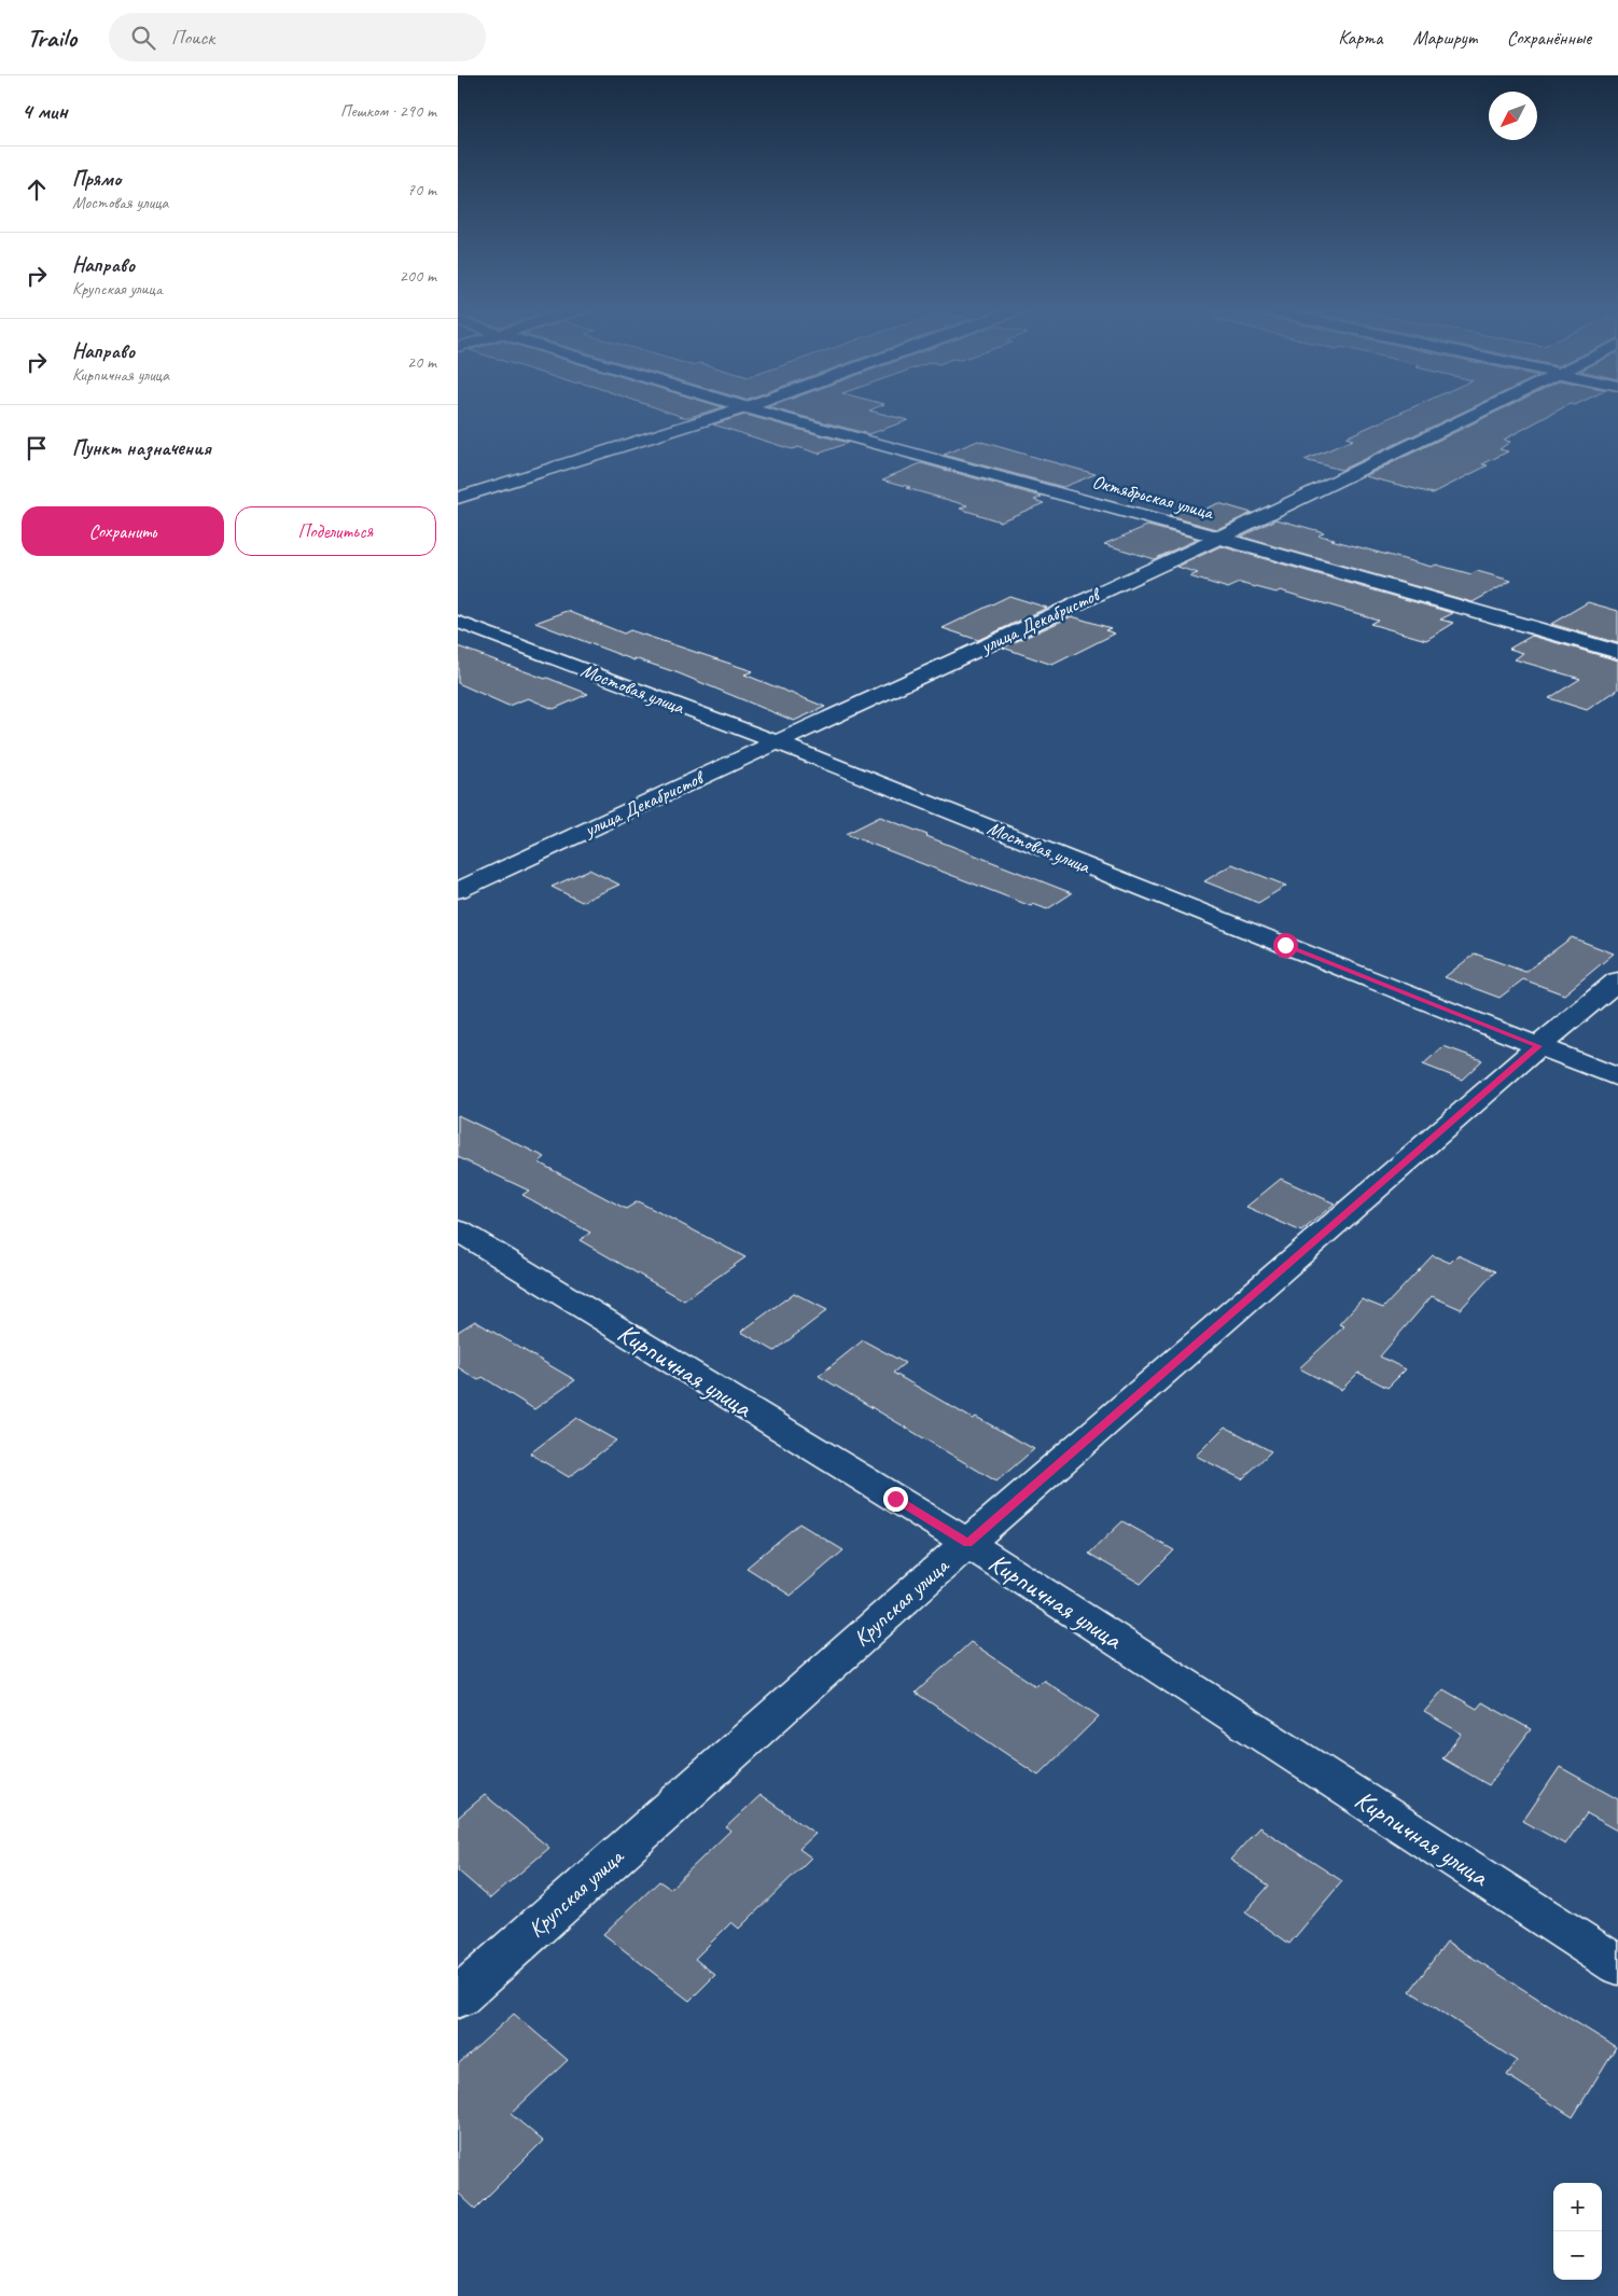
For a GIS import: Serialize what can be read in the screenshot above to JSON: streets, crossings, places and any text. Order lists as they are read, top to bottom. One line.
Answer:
{"streets":{"street":["Октябрьская улица","улица Декабристов","Мостовая улица","Кирпичная улица","Крупская улица"]},"crossings":[["Октябрьская улица","улица Декабристов"],["улица Декабристов","Мостовая улица"],["Мостовая улица","Крупская улица"],["Кирпичная улица","Крупская улица"]],"north":"bottom left","page":{"header":"Trailo","search":"Поиск","nav":["Карта","Маршрут","Сохранённые"],"heading":["4 мин","Пешком · 290 m"],"list":[["Прямо","Мостовая улица","70 m"],["Направо","Крупская улица","200 m"],["Направо","Кирпичная улица","20 m"],"Пункт назначения"],"buttons":["Сохранить","Поделиться"],"map_buttons":["+","−"]}}
